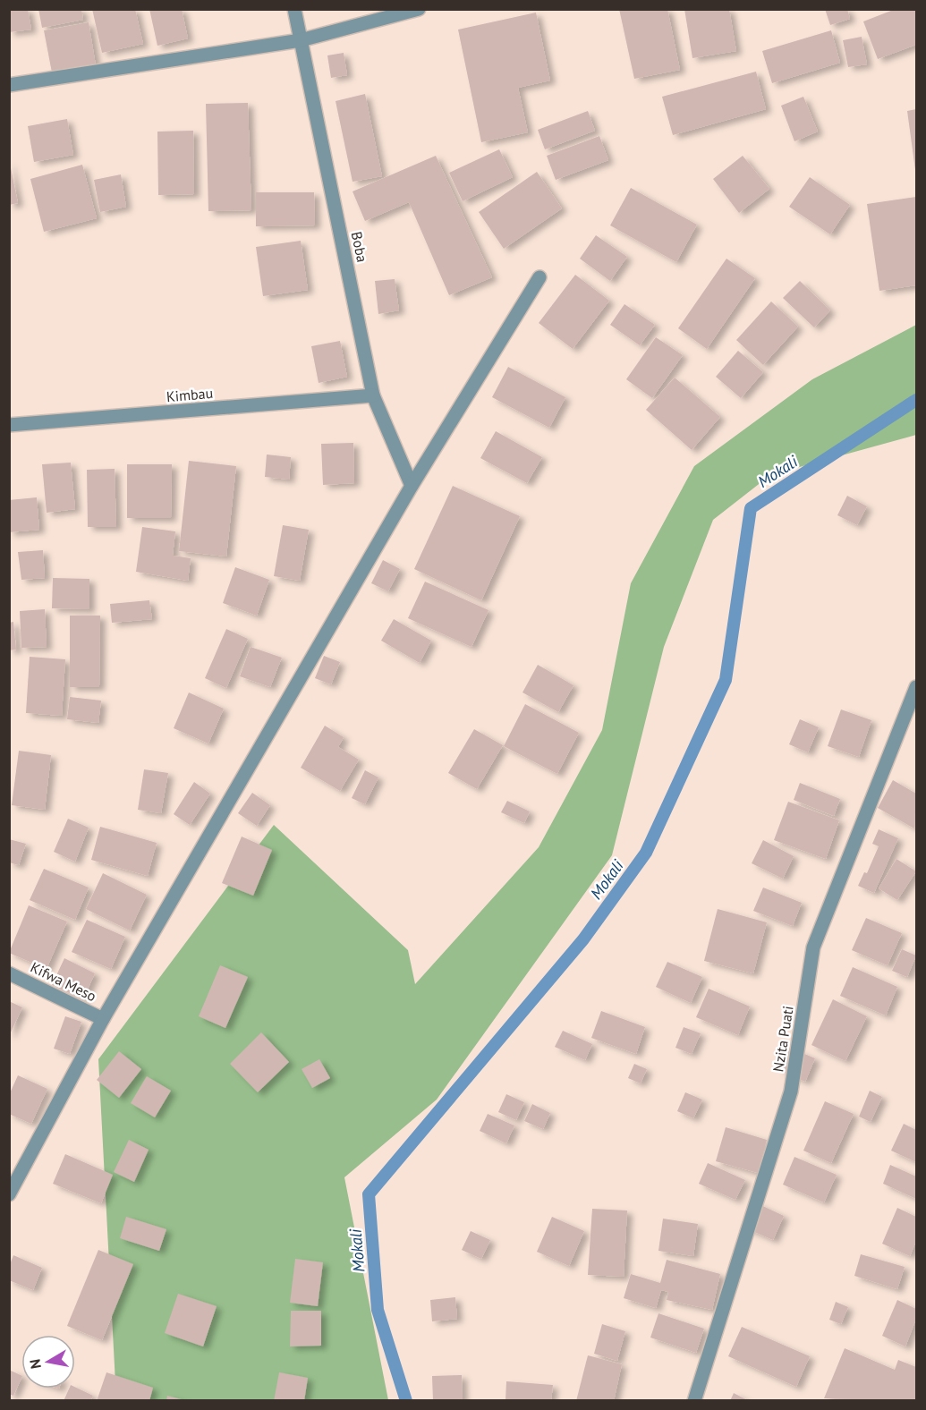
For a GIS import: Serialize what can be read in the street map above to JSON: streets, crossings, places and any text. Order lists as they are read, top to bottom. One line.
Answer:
{"streets":{"street":["Boba","Kimbau","Kifwa Meso","Nzita Puati"]},"crossings":[["Boba","Kimbau"]],"water":["Mokali"],"north":"left"}
